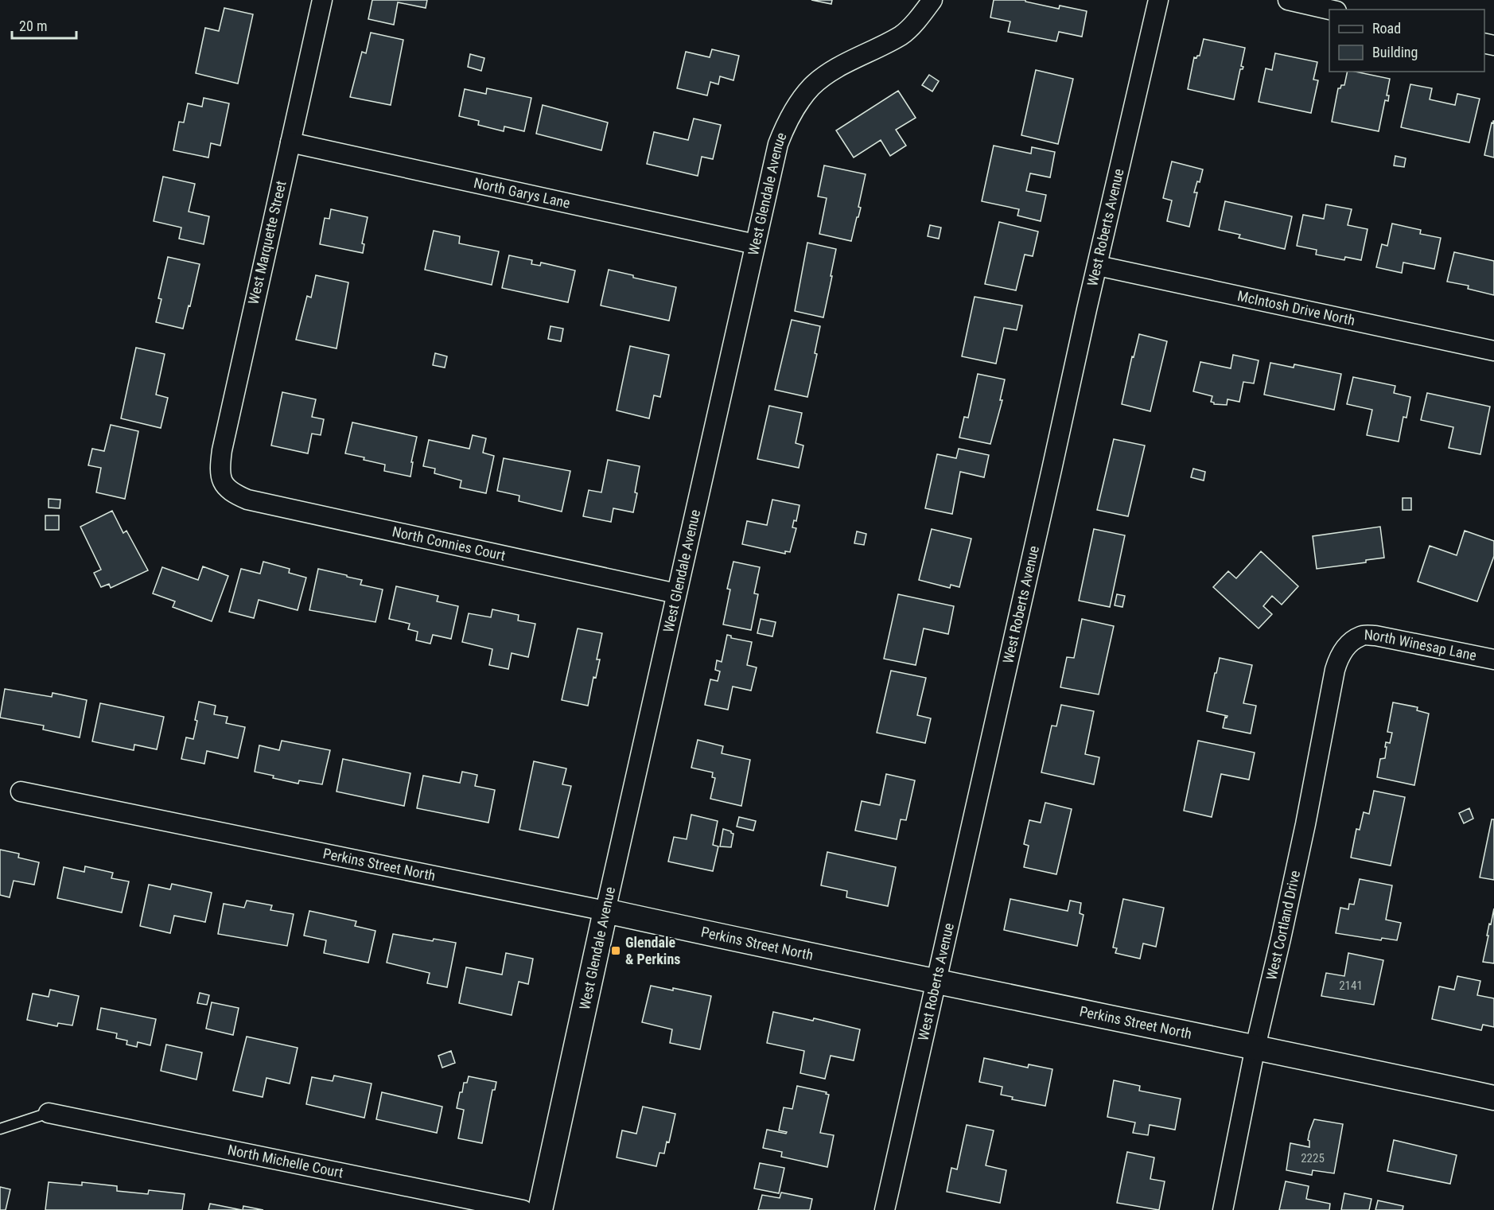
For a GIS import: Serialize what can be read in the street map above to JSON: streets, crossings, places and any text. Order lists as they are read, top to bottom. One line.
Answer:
{"streets":{"street":["North Garys Lane","West Glendale Avenue","West Roberts Avenue","West Marquette Street","McIntosh Drive North","North Connies Court","North Winesap Lane","Perkins Street North","West Cortland Drive","North Michelle Court"]},"crossings":[["North Garys Lane","West Glendale Avenue"],["North Garys Lane","West Marquette Street"],["West Glendale Avenue","North Connies Court"],["West Glendale Avenue","Perkins Street North"],["West Roberts Avenue","McIntosh Drive North"],["West Roberts Avenue","Perkins Street North"],["West Marquette Street","North Connies Court"],["North Winesap Lane","West Cortland Drive"],["Perkins Street North","West Cortland Drive"]],"places":{"transit":["Glendale & Perkins"]},"house_numbers":["2141","2225"],"legend":["Road","Building"],"scale_bar":"20 m"}
